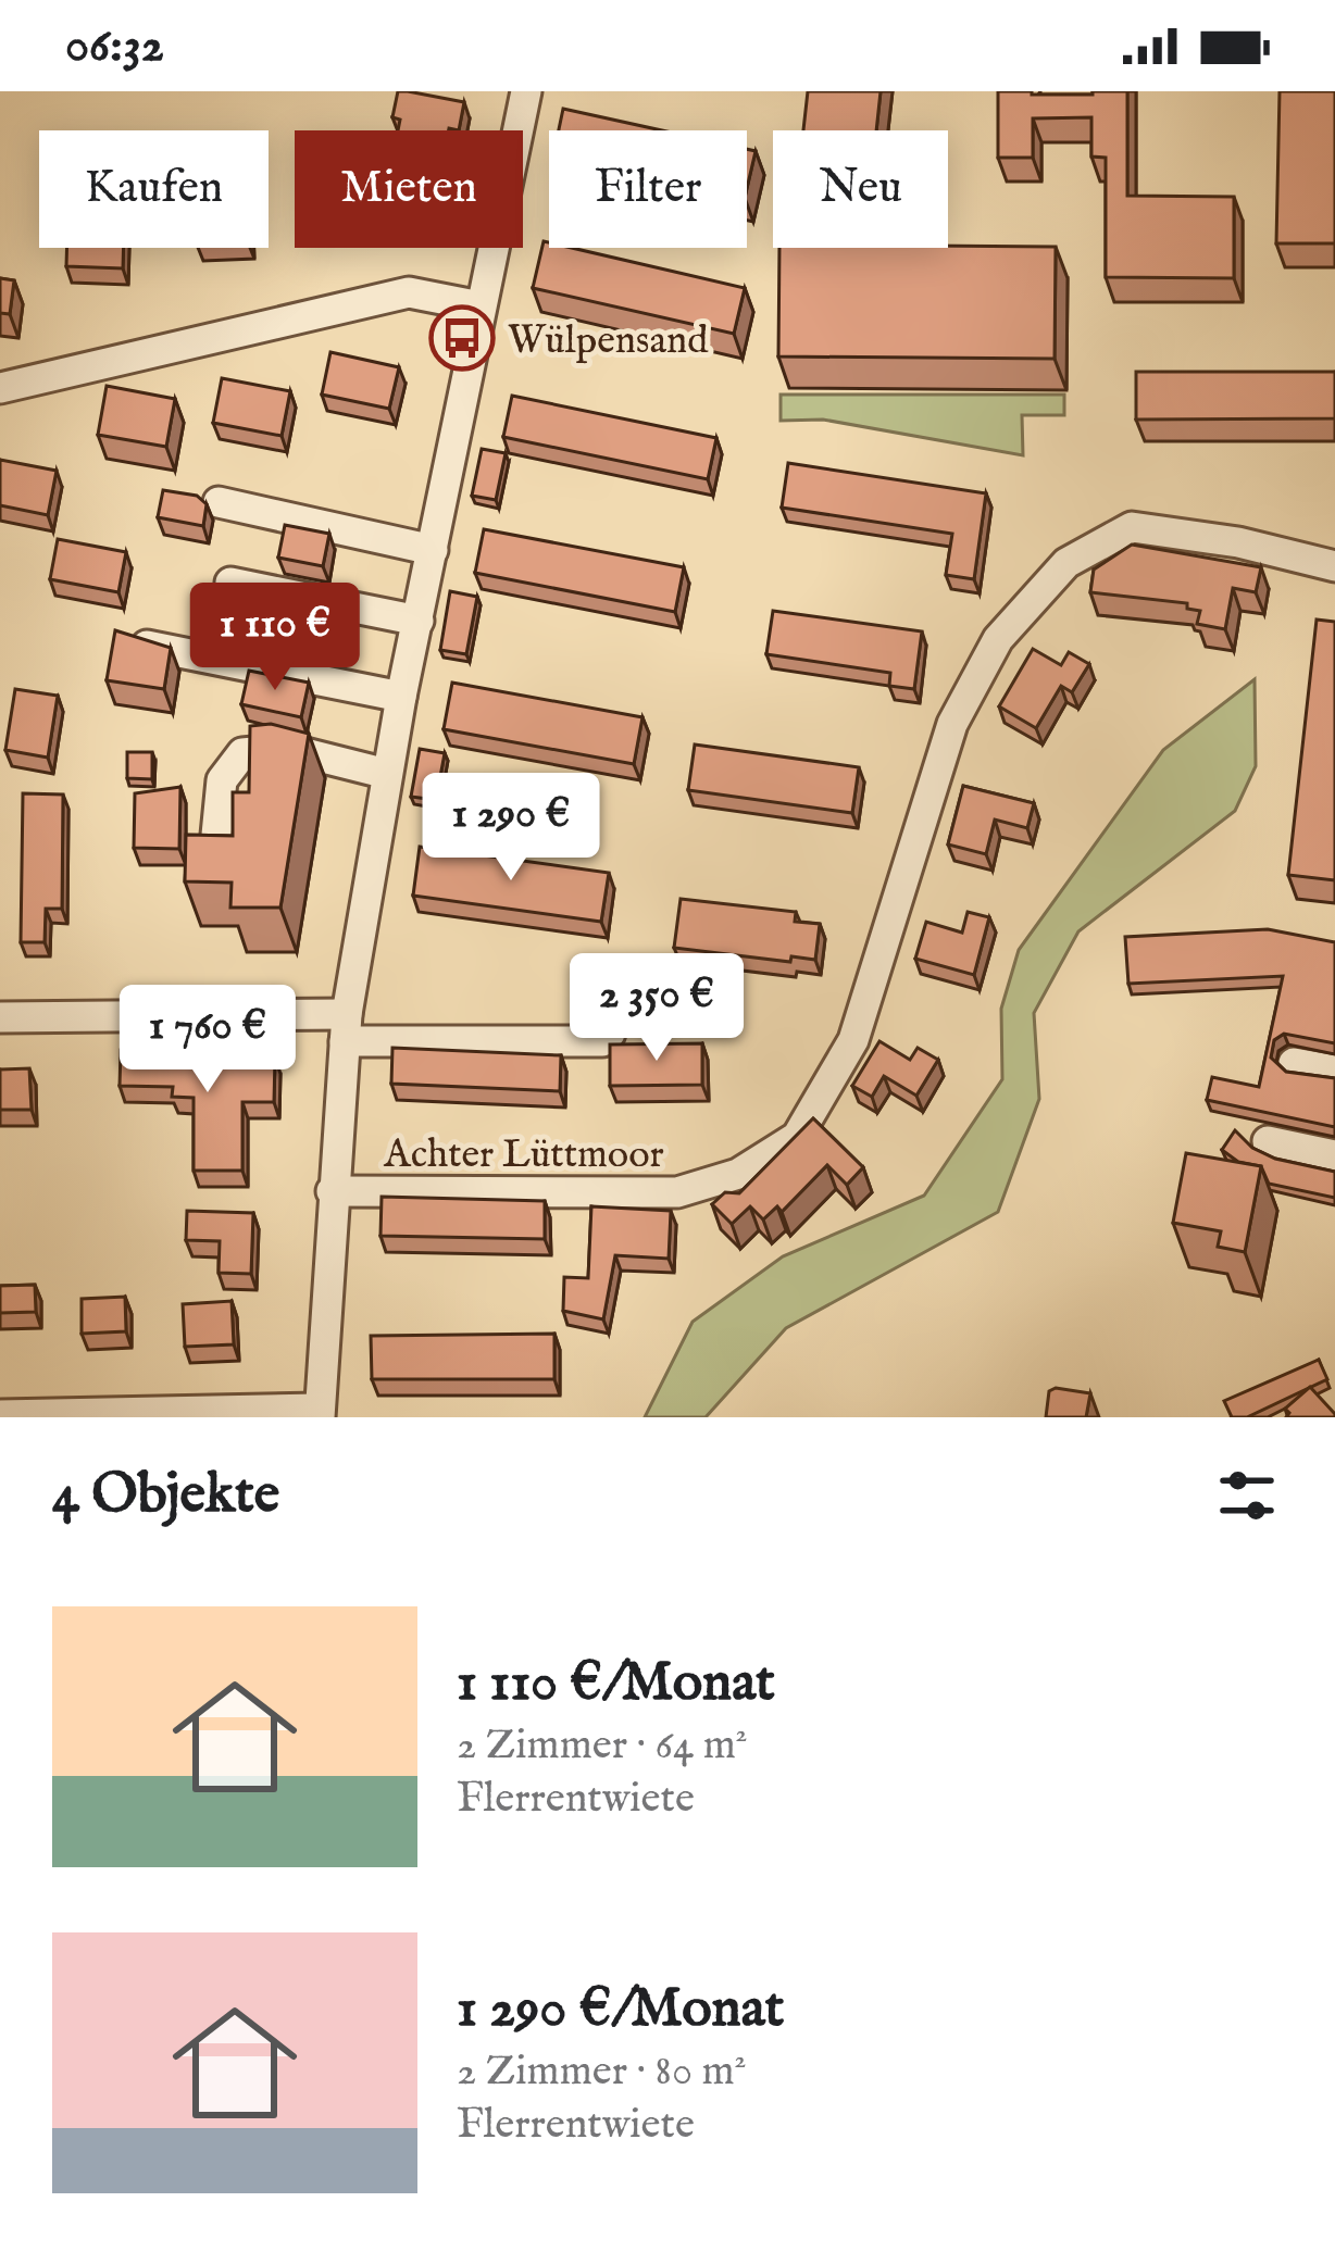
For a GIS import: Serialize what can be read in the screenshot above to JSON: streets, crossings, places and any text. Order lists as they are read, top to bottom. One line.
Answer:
{"streets":{"street":["Achter Lüttmoor"]},"places":{"bus stop":["Wülpensand"]},"page":{"status":"06:32","chip":["Kaufen","Mieten","Filter","Neu"],"price":["1 110 €","1 290 €","2 350 €","1 760 €"],"heading":"4 Objekte","list":[{"name":"1 110 €/Monat","note":"2 Zimmer · 64 m² · Flerrentwiete"},{"name":"1 290 €/Monat","note":"2 Zimmer · 80 m² · Flerrentwiete"}]}}
